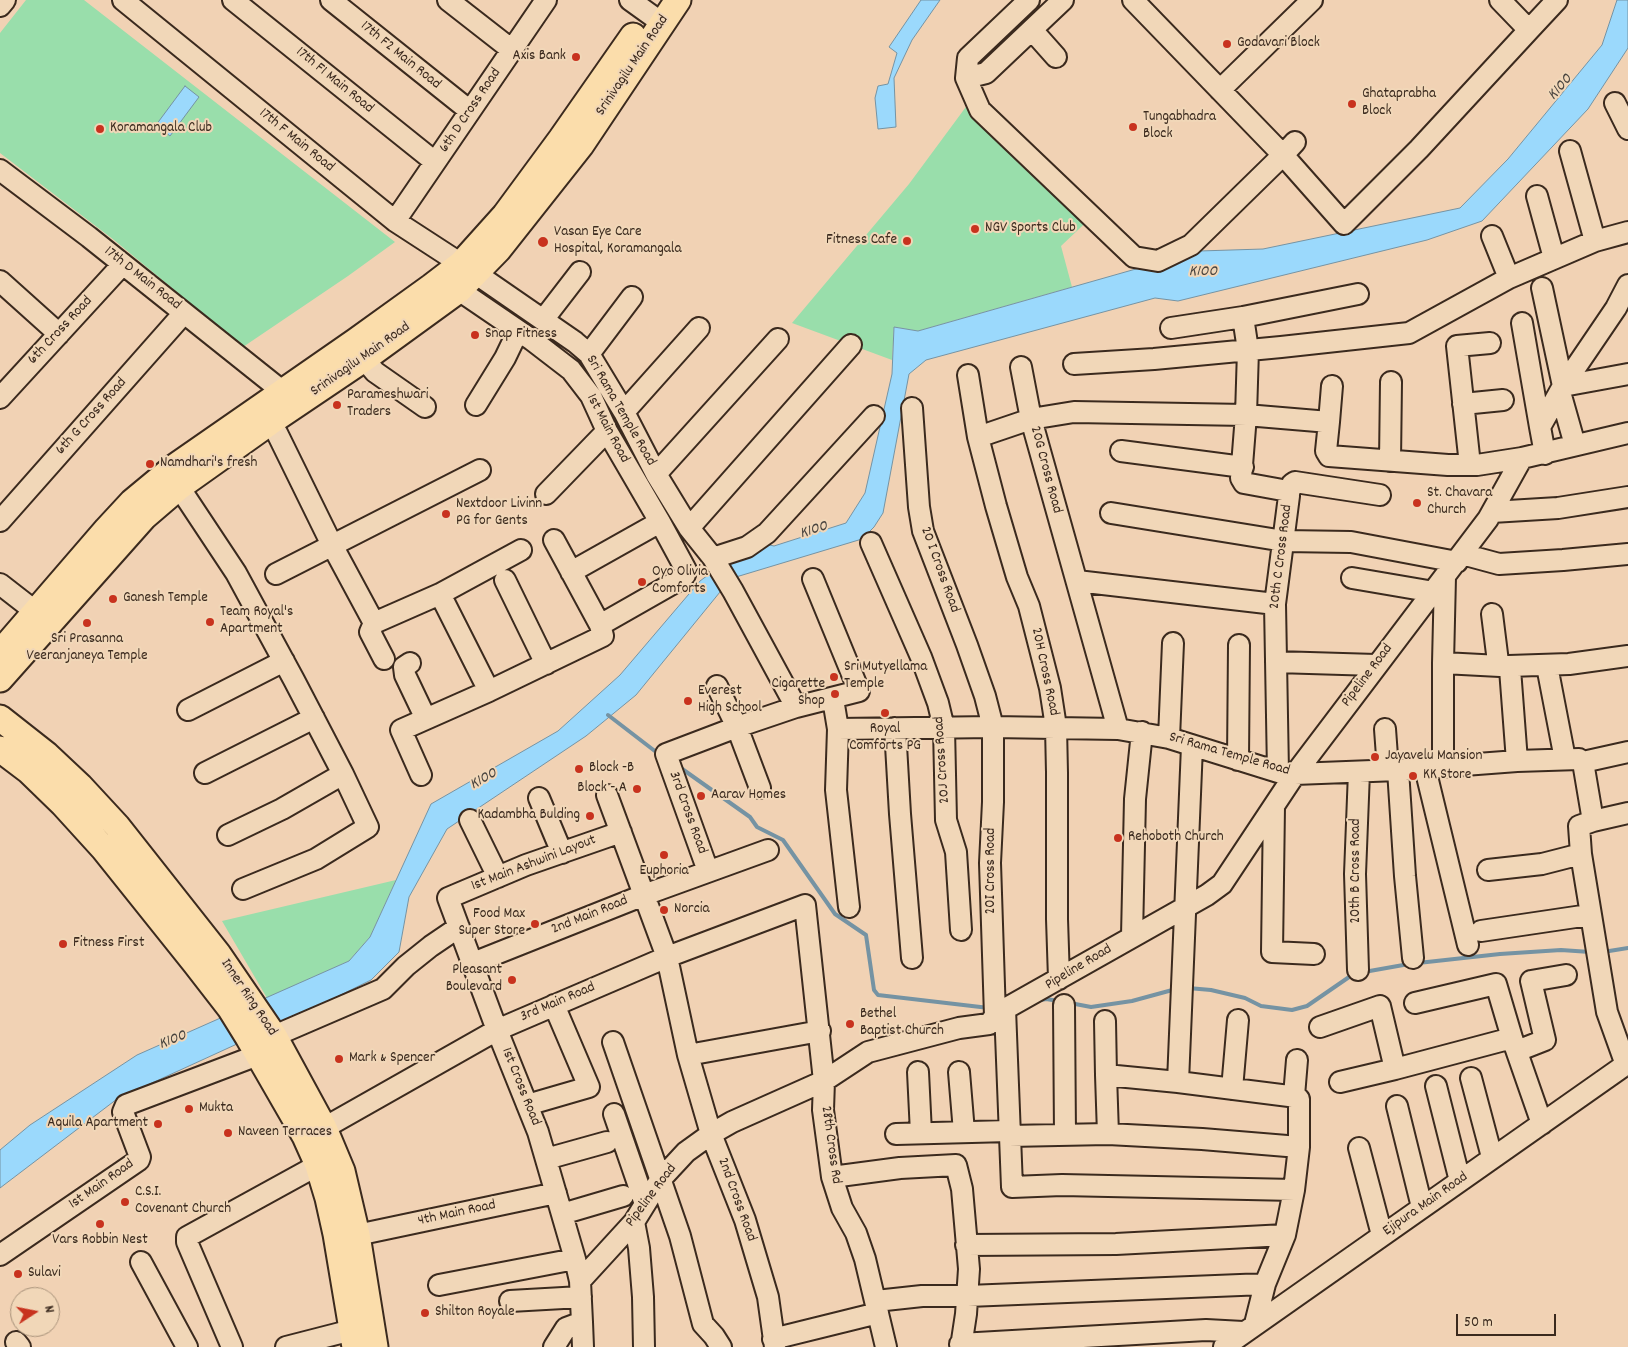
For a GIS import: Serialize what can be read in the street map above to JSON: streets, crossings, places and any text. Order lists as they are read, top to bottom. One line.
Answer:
{"streets":{"main road":["Srinivagilu Main Road","Inner Ring Road"],"street":["17th F2 Main Road","17th F1 Main Road","6th D Cross Road","17th F Main Road","17th D Main Road","6th Cross Road","Sri Rama Temple Road","6th G Cross Road","1st Main Road","20G Cross Road","20th C Cross Road","20 I Cross Road","20H Cross Road","Pipeline Road","20J Cross Road","3rd Cross Road","1st Main Ashwini Layout","20I Cross Road","20th B Cross Road","2nd Main Road","3rd Main Road","1st Cross Road","28th Cross Rd","2nd Cross Road","Ejipura Main Road","4th Main Road"]},"crossings":[["17th F2 Main Road","6th D Cross Road"],["Srinivagilu Main Road","17th F Main Road"],["Srinivagilu Main Road","17th D Main Road"],["Srinivagilu Main Road","Sri Rama Temple Road"],["Srinivagilu Main Road","1st Main Road"],["17th F1 Main Road","6th D Cross Road"],["6th D Cross Road","17th F Main Road"],["17th F Main Road","Sri Rama Temple Road"],["17th F Main Road","1st Main Road"],["17th D Main Road","6th Cross Road"],["17th D Main Road","6th G Cross Road"],["Sri Rama Temple Road","1st Main Road"],["Sri Rama Temple Road","20G Cross Road"],["Sri Rama Temple Road","20th C Cross Road"],["Sri Rama Temple Road","20 I Cross Road"],["Sri Rama Temple Road","20H Cross Road"],["Sri Rama Temple Road","Pipeline Road"],["Sri Rama Temple Road","20J Cross Road"],["Sri Rama Temple Road","20I Cross Road"],["Sri Rama Temple Road","20th B Cross Road"],["1st Main Road","Inner Ring Road"],["20th C Cross Road","Pipeline Road"],["20 I Cross Road","20I Cross Road"],["20H Cross Road","Pipeline Road"],["Pipeline Road","20I Cross Road"],["Pipeline Road","1st Cross Road"],["Pipeline Road","28th Cross Rd"],["Pipeline Road","2nd Cross Road"],["3rd Cross Road","2nd Main Road"],["1st Main Ashwini Layout","1st Cross Road"],["1st Main Ashwini Layout","2nd Cross Road"],["2nd Main Road","1st Cross Road"],["2nd Main Road","2nd Cross Road"],["Inner Ring Road","3rd Main Road"],["Inner Ring Road","4th Main Road"],["3rd Main Road","1st Cross Road"],["3rd Main Road","28th Cross Rd"],["3rd Main Road","2nd Cross Road"],["1st Cross Road","4th Main Road"]],"water":["K100"],"places":["Godavari Block","Axis Bank","Ghataprabha Block","Tungabhadra Block","Koramangala Club","NGV Sports Club","Fitness Cafe","Vasan Eye Care Hospital, Koramangala","Snap Fitness","Parameshwari Traders","Namdhari's fresh","St. Chavara Church","Nextdoor Livinn PG for Gents","Oyo Olivia Comforts","Ganesh Temple","Team Royal's Apartment","Sri Prasanna Veeranjaneya Temple","Sri Mutyellama Temple","Cigarette Shop","Everest High School","Royal Comforts PG","Jayavelu Mansion","Block -B","KK Store","Block - A","Aarav Homes","Kadambha Bulding","Rehoboth Church","Euphoria","Norcia","Food Max Super Store","Fitness First","Pleasant Boulevard","Bethel Baptist Church","Mark & Spencer","Mukta","Aquila Apartment","Naveen Terraces","C.S.I. Covenant Church","Vars Robbin Nest","Sulavi","Shilton Royale"],"scale_bar":"50 m","north":"right"}
